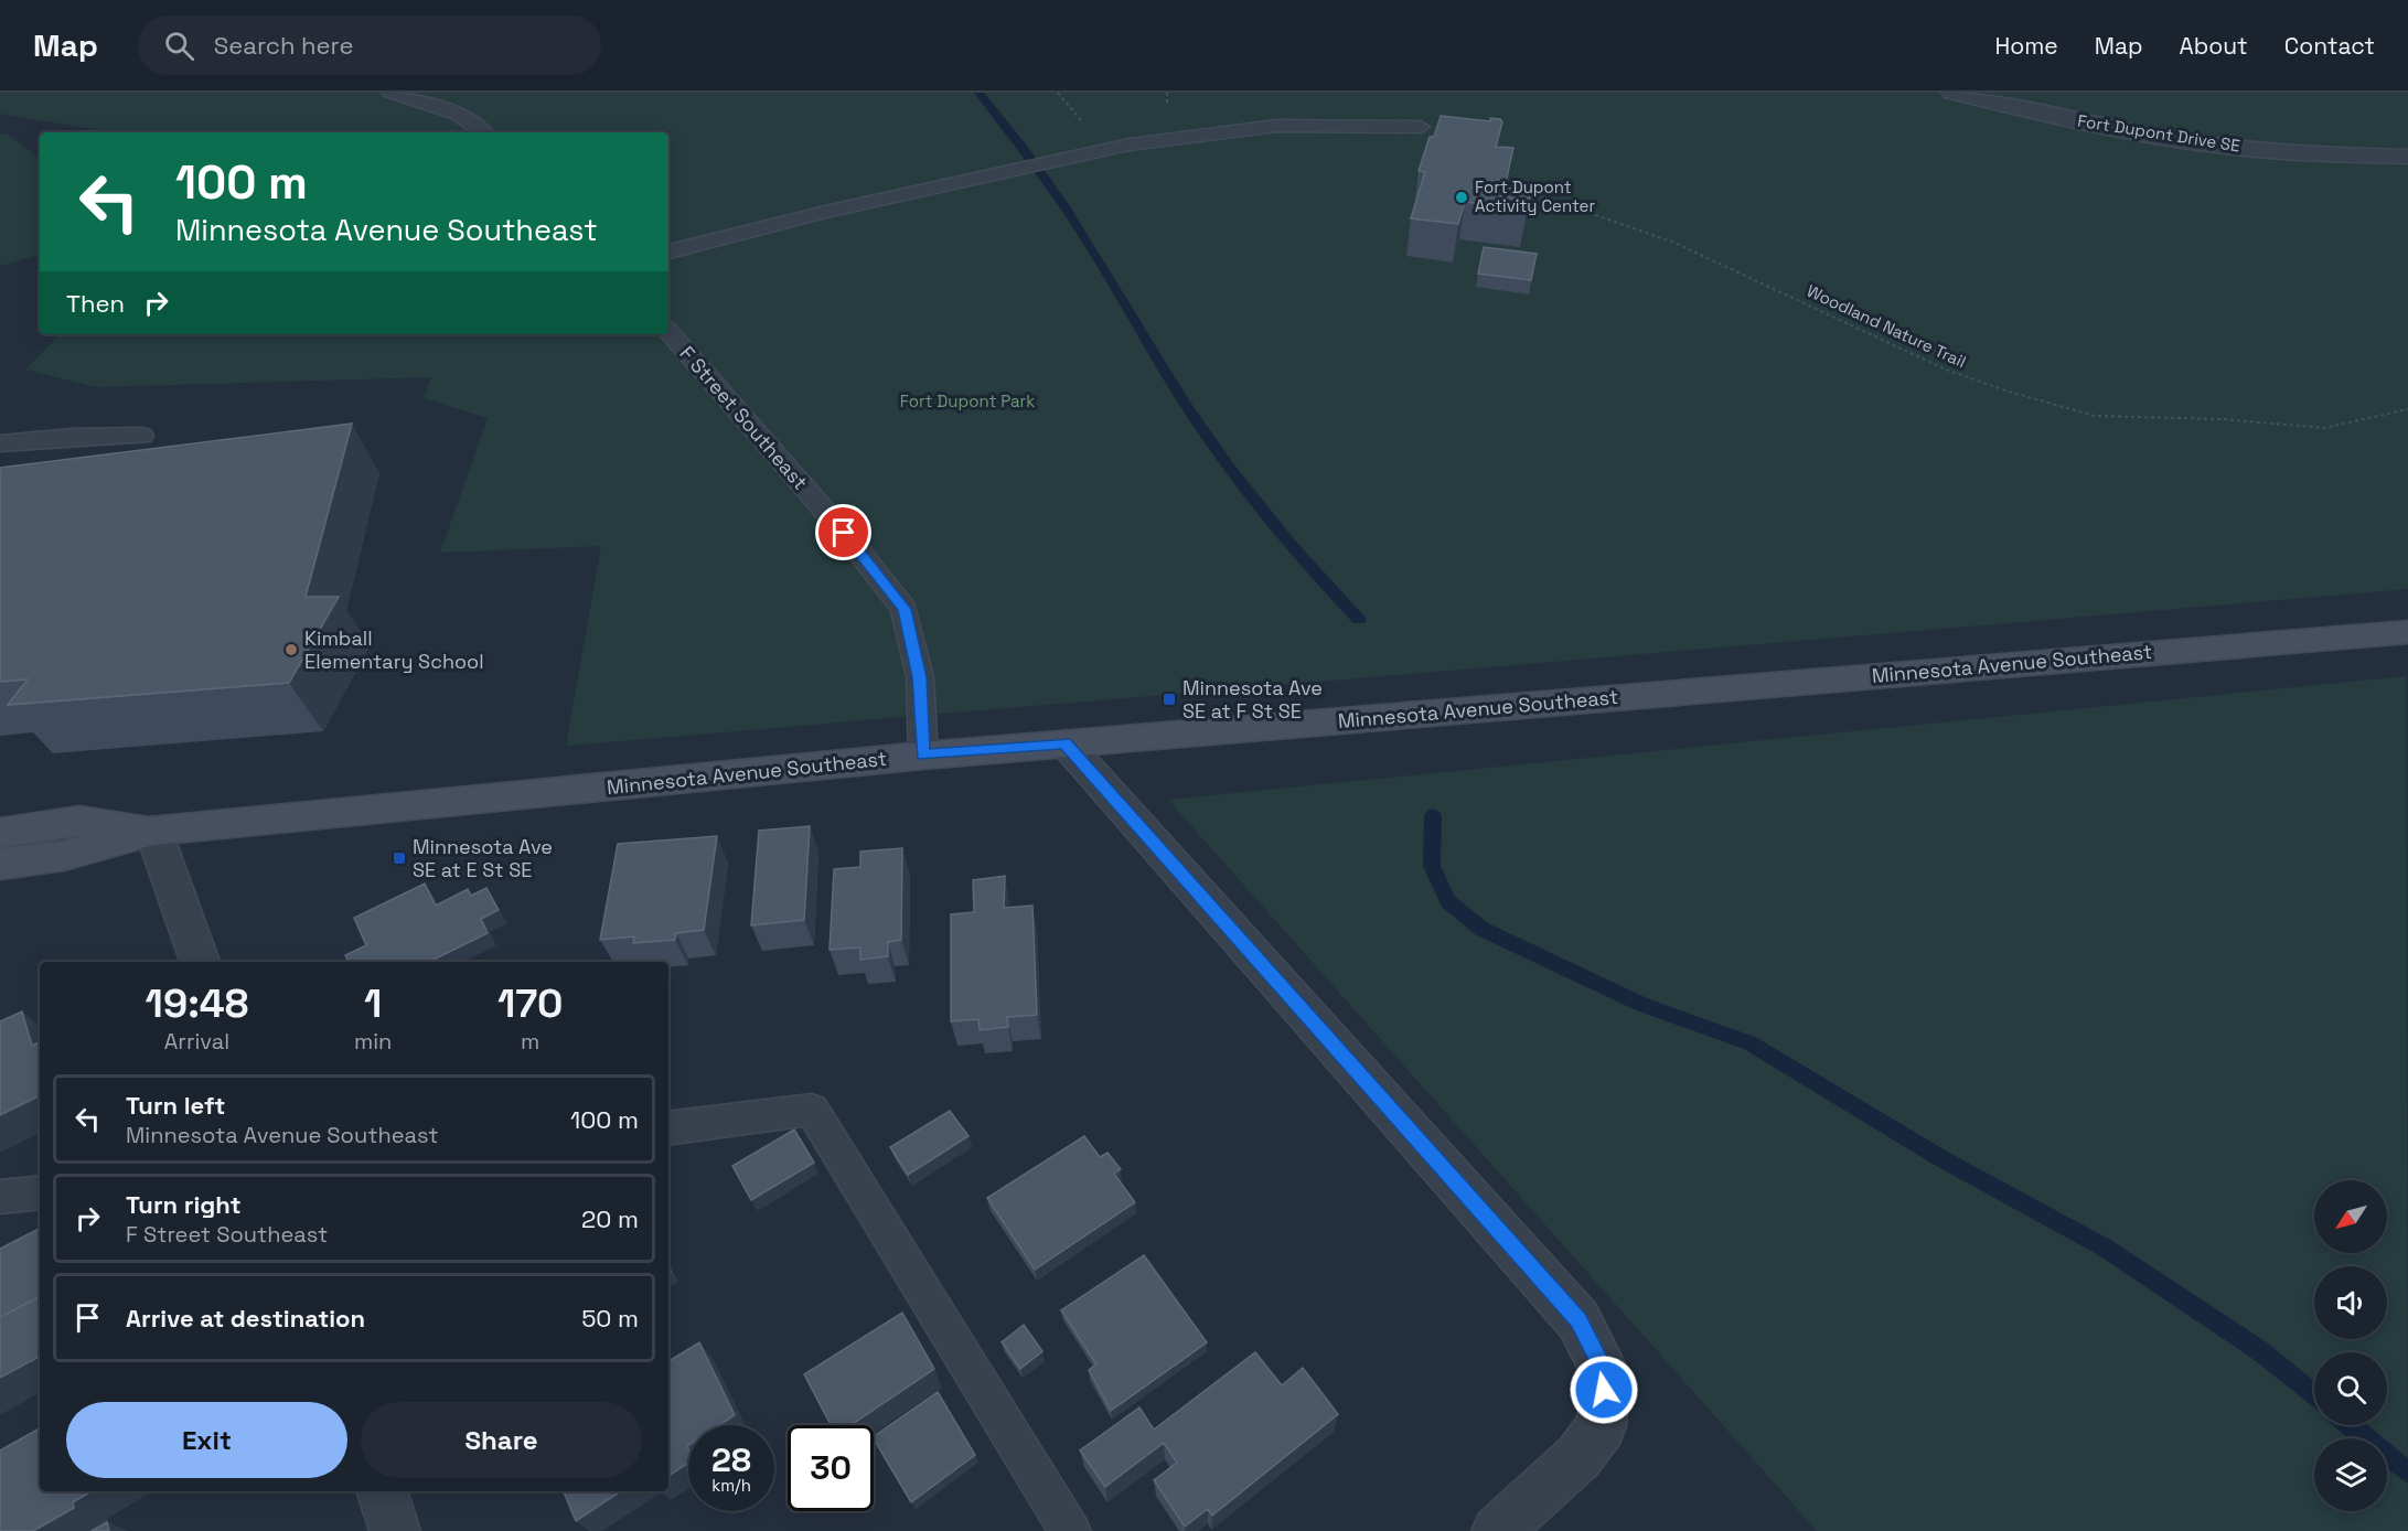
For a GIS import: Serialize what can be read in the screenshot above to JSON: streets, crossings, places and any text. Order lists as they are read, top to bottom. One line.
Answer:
{"streets":{"main road":["Minnesota Avenue Southeast"],"street":["Fort Dupont Drive SE"],"lane":["F Street Southeast"],"path":["Woodland Nature Trail"]},"crossings":[["F Street Southeast","Minnesota Avenue Southeast"]],"parks":["Fort Dupont Park"],"places":{"other":["Fort Dupont Activity Center","Kimball Elementary School"],"transit":["Minnesota Ave SE at F St SE","Minnesota Ave SE at E St SE"]},"north":"bottom left","page":{"header":"Map","search":"Search here","nav":["Home","Map","About","Contact"],"turn":["100 m","Minnesota Avenue Southeast"],"then":"Then","eta":["19:48","Arrival","1","min","170","m"],"list":[{"name":"Turn left","note":"Minnesota Avenue Southeast","value":"100 m"},{"name":"Turn right","note":"F Street Southeast","value":"20 m"},{"name":"Arrive at destination","value":"50 m"}],"buttons":["Exit","Share"],"speed":"28 km/h","limit":"30"}}
